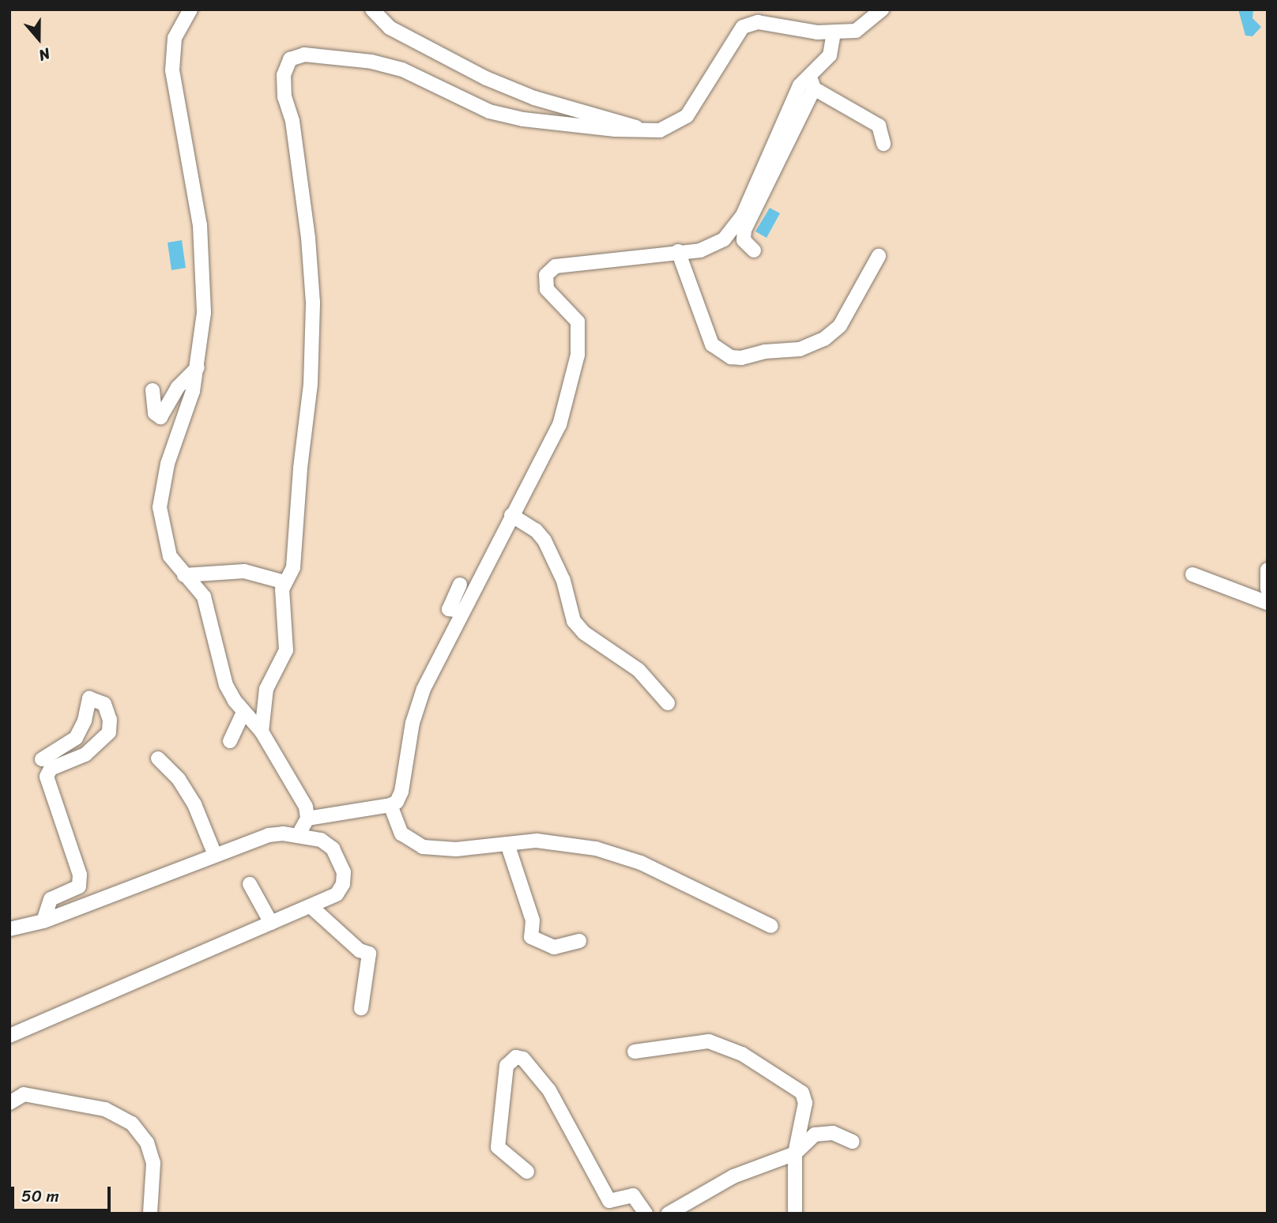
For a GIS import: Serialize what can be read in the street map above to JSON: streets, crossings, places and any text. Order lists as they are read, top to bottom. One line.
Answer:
{"scale_bar":"50 m","north":"bottom"}
